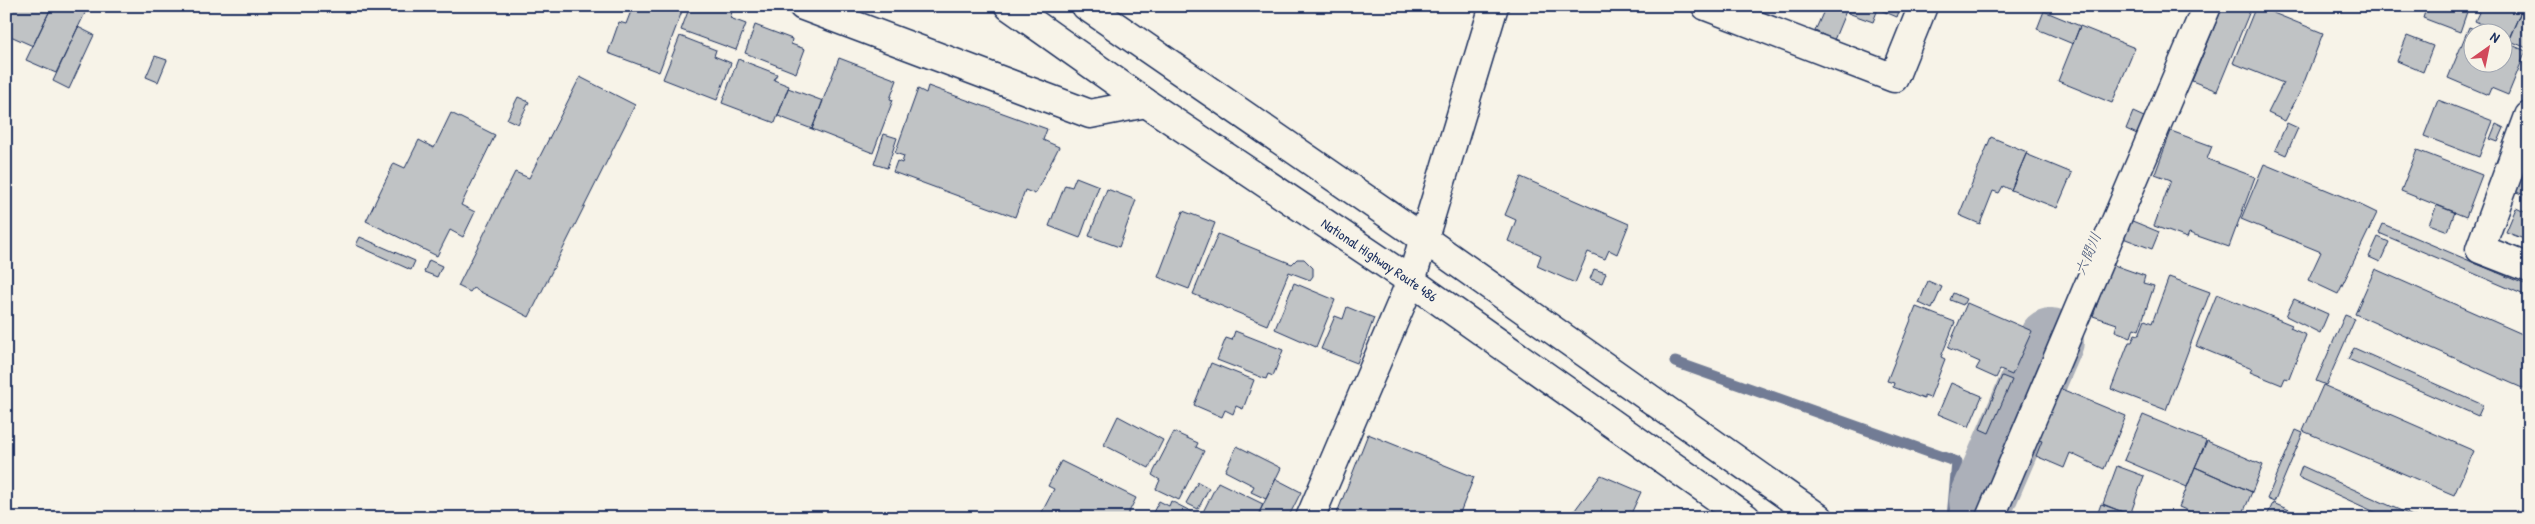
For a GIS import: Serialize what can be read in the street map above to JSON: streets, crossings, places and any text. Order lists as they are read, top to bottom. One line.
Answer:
{"streets":{"main road":["National Highway Route 486"]},"water":["六間川"],"north":"top right"}
